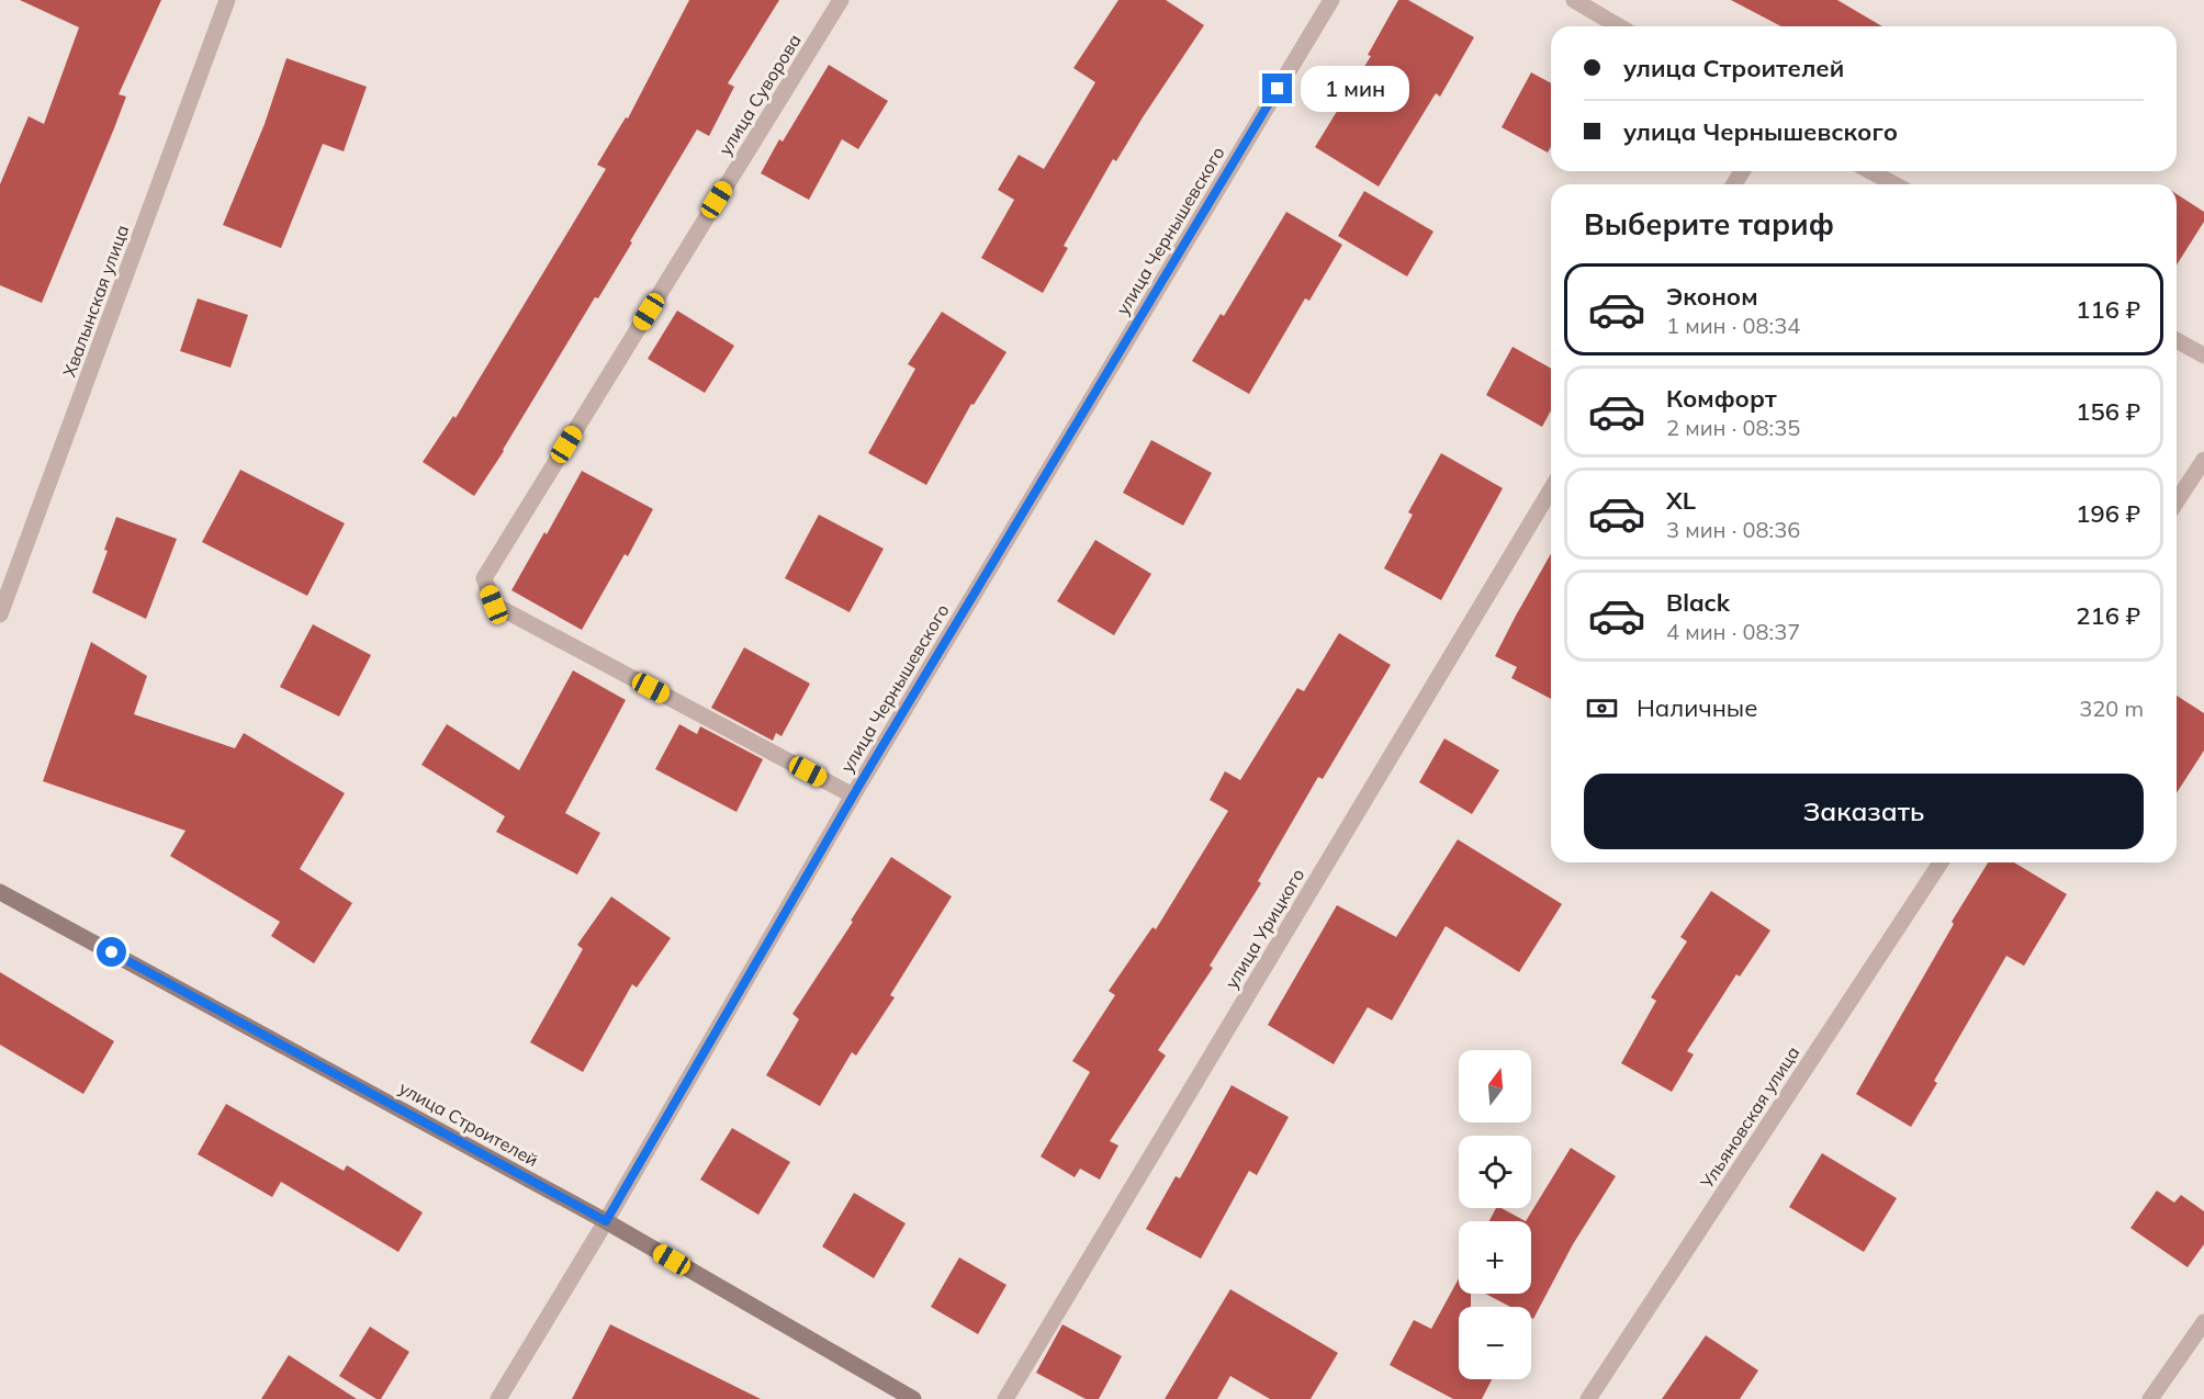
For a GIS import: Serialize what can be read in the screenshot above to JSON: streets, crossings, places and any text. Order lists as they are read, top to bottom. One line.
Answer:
{"streets":{"street":["улица Суворова","улица Чернышевского","Хвалынская улица","улица Урицкого","Ульяновская улица","улица Строителей"]},"crossings":[["улица Суворова","улица Чернышевского"],["улица Чернышевского","улица Строителей"]],"north":"top","page":{"banner":["улица Строителей","улица Чернышевского"],"bubble":"1 мин","heading":"Выберите тариф","list":[{"name":"Эконом","note":"1 мин · 08:34","value":"116 ₽"},{"name":"Комфорт","note":"2 мин · 08:35","value":"156 ₽"},{"name":"XL","note":"3 мин · 08:36","value":"196 ₽"},{"name":"Black","note":"4 мин · 08:37","value":"216 ₽"}],"pay":["Наличные","320 m"],"buttons":"Заказать","map_buttons":["+","−"]}}
